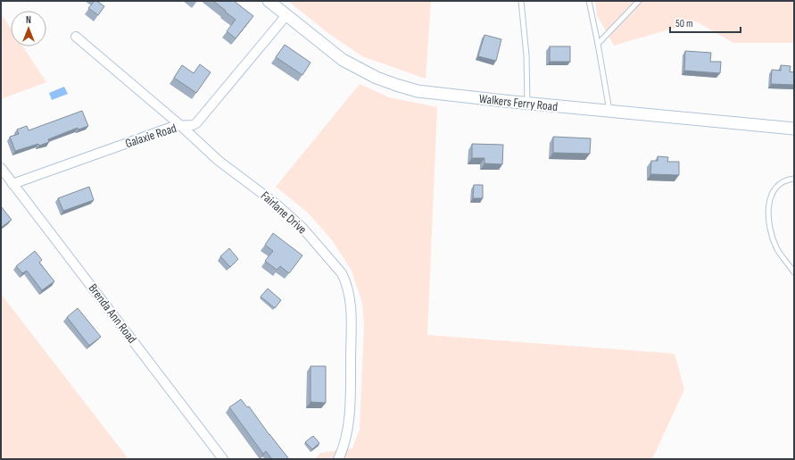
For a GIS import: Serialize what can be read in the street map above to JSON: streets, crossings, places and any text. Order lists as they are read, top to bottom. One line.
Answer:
{"streets":{"street":["Walkers Ferry Road","Galaxie Road","Fairlane Drive","Brenda Ann Road"]},"crossings":[["Walkers Ferry Road","Galaxie Road"],["Galaxie Road","Fairlane Drive"],["Galaxie Road","Brenda Ann Road"]],"scale_bar":"50 m","north":"top"}
